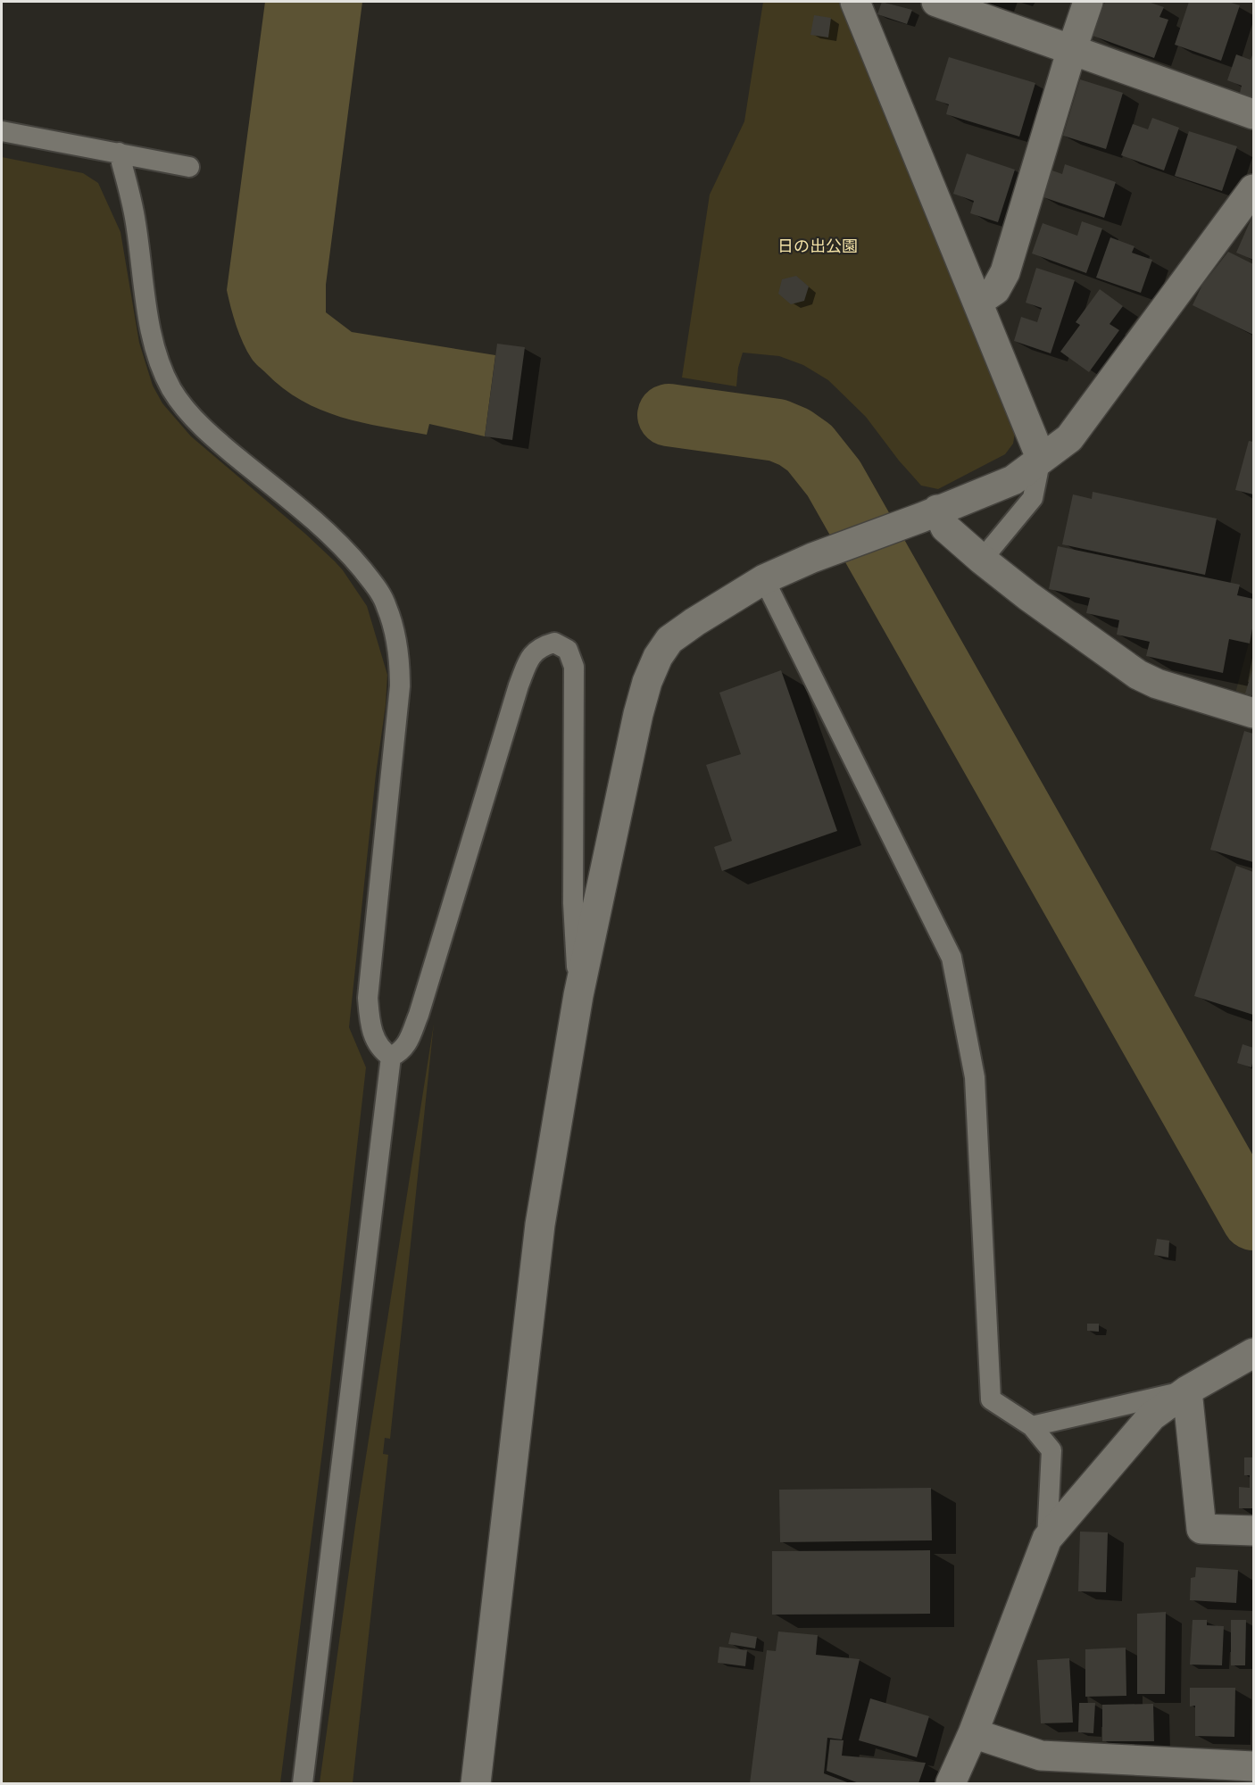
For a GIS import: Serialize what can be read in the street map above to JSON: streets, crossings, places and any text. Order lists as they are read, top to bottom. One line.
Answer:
{"parks":["日の出公園"]}
